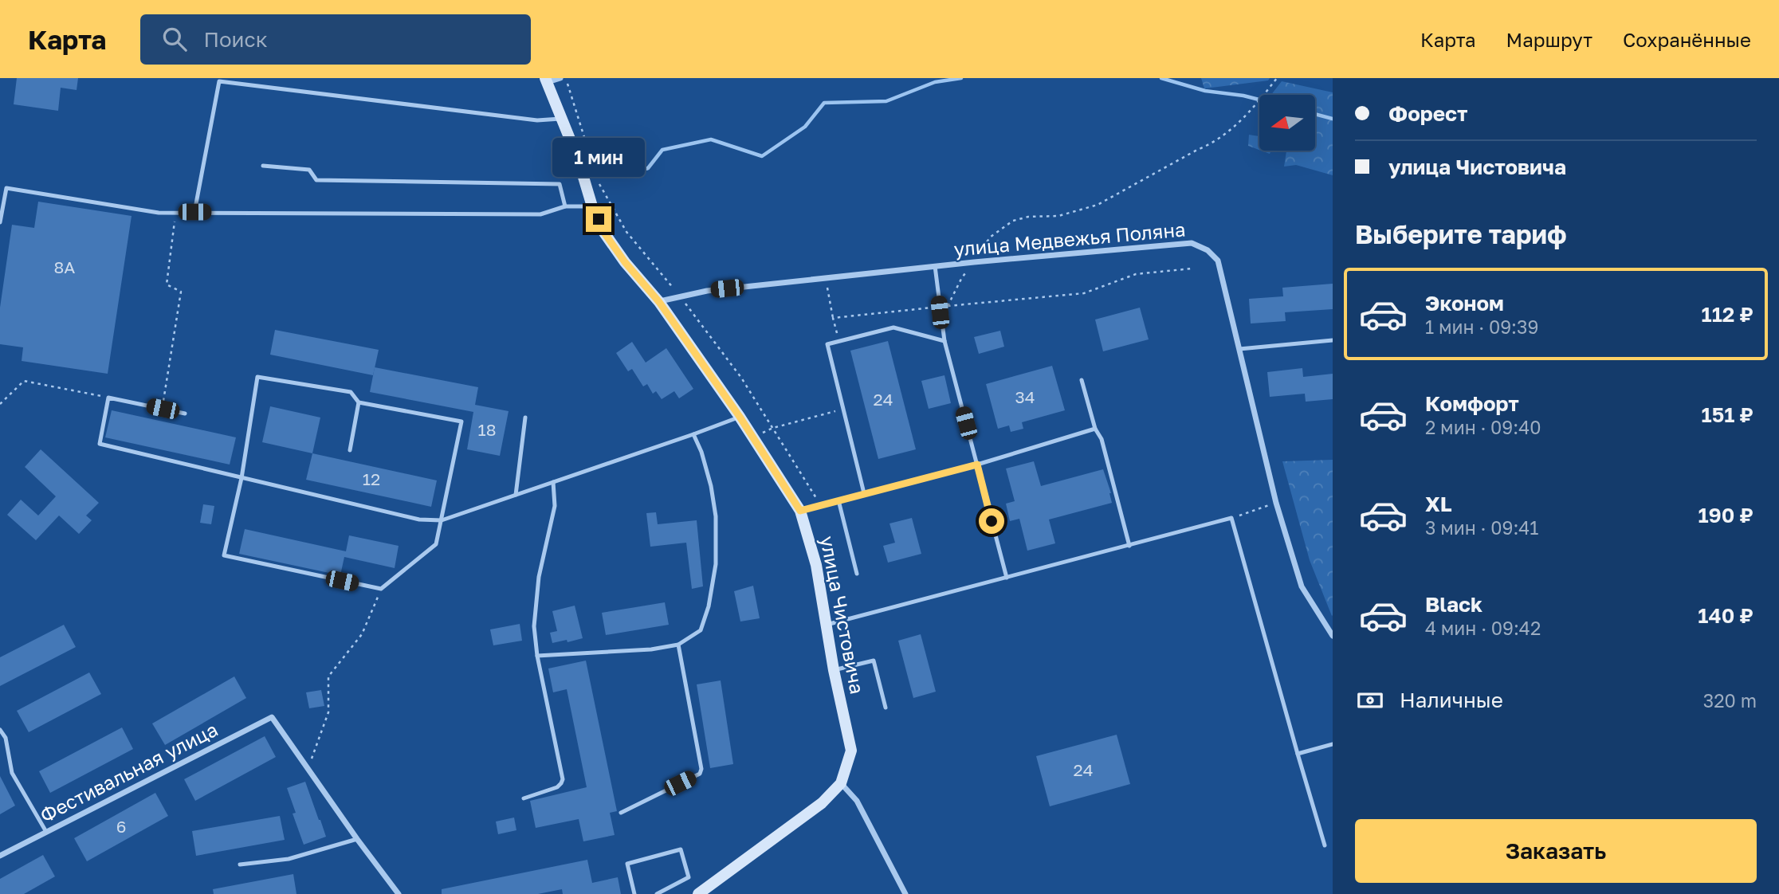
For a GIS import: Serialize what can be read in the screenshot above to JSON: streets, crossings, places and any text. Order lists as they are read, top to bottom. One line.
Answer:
{"streets":{"street":["улица Медвежья Поляна","улица Чистовича","Фестивальная улица"]},"crossings":[["улица Медвежья Поляна","улица Чистовича"]],"house_numbers":["8А","34","24","18","12","24","6"],"north":"left","page":{"header":"Карта","search":"Поиск","nav":["Карта","Маршрут","Сохранённые"],"banner":["Форест","улица Чистовича"],"bubble":"1 мин","heading":"Выберите тариф","list":[{"name":"Эконом","note":"1 мин · 09:39","value":"112 ₽"},{"name":"Комфорт","note":"2 мин · 09:40","value":"151 ₽"},{"name":"XL","note":"3 мин · 09:41","value":"190 ₽"},{"name":"Black","note":"4 мин · 09:42","value":"140 ₽"}],"pay":["Наличные","320 m"],"buttons":"Заказать"}}
